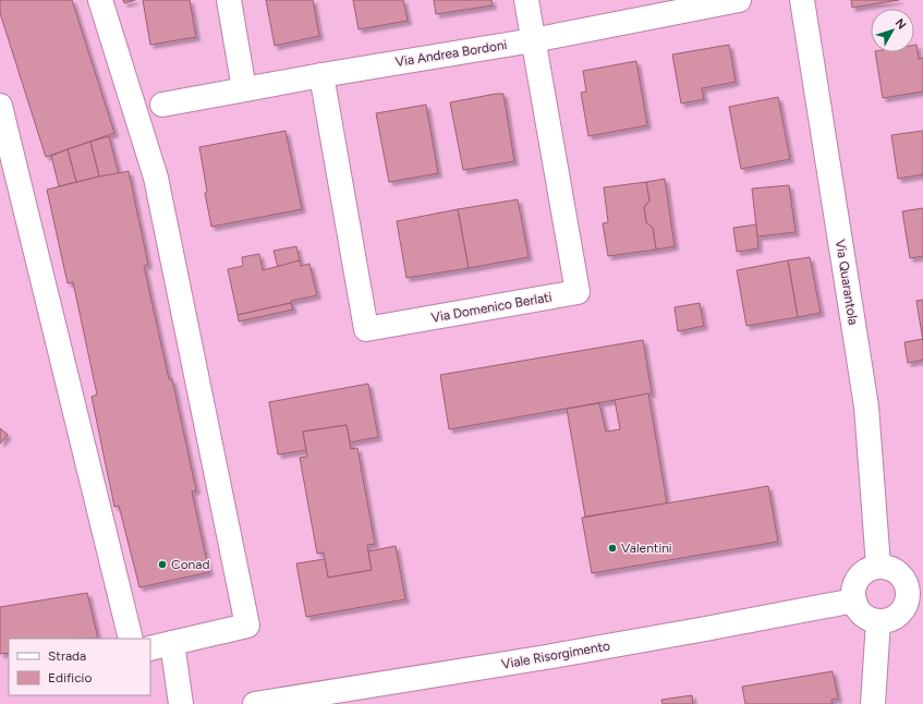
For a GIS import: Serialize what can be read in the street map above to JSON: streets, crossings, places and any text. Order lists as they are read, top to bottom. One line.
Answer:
{"streets":{"street":["Via Andrea Bordoni","Via Quarantola","Via Domenico Berlati","Viale Risorgimento"]},"crossings":[["Via Andrea Bordoni","Via Domenico Berlati"],["Via Quarantola","Viale Risorgimento"]],"places":["Valentini","Conad"],"legend":["Strada","Edificio"],"north":"top right"}
